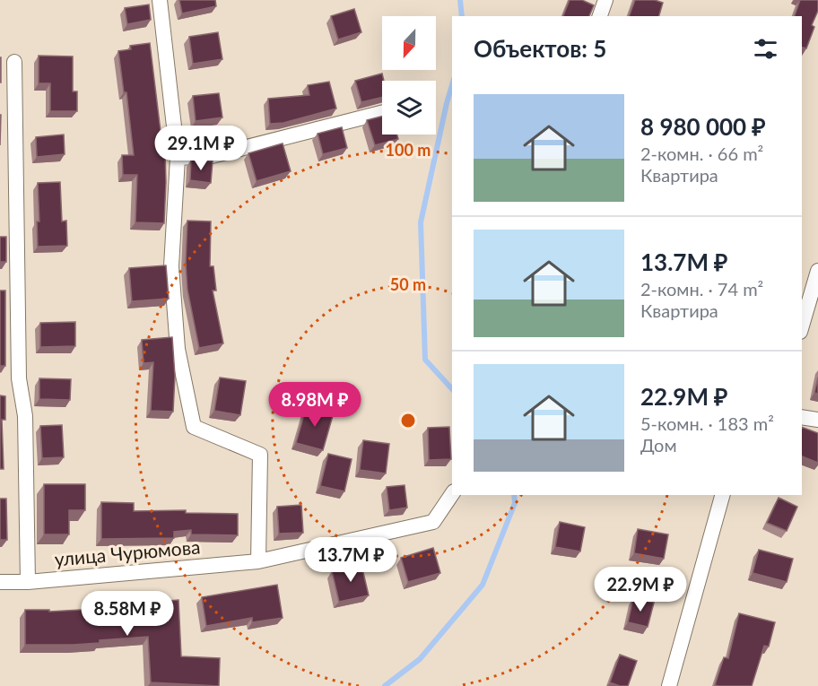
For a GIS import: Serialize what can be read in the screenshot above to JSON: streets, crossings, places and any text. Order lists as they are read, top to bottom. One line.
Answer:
{"streets":{"street":["улица Чурюмова"]},"north":"bottom","page":{"heading":"Объектов: 5","list":[{"name":"8 980 000 ₽","note":"2-комн. · 66 m² · Квартира"},{"name":"13.7M ₽","note":"2-комн. · 74 m² · Квартира"},{"name":"22.9M ₽","note":"5-комн. · 183 m² · Дом"}],"price":["29.1M ₽","8.98M ₽","13.7M ₽","22.9M ₽","8.58M ₽"]},"rings":["100 m","50 m"]}
